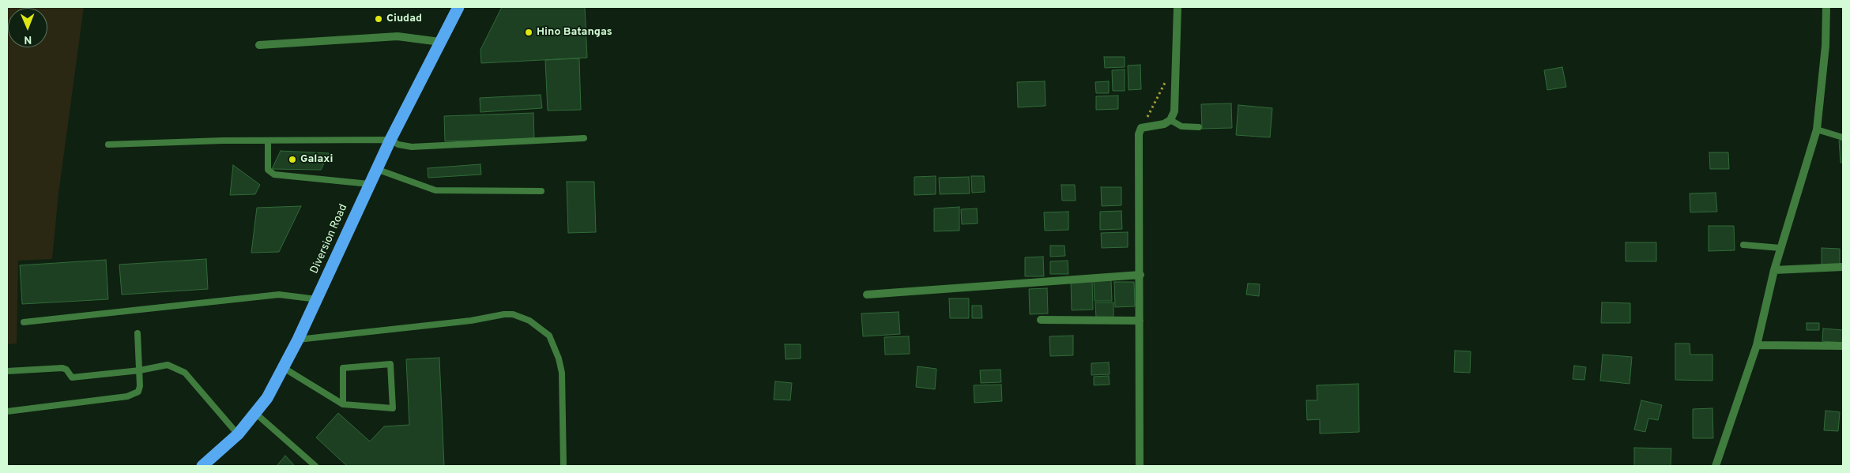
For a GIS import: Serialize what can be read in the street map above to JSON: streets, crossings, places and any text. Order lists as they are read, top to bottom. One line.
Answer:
{"streets":{"highway":["Diversion Road"]},"places":["Ciudad","Hino Batangas","Galaxi"],"north":"bottom"}
